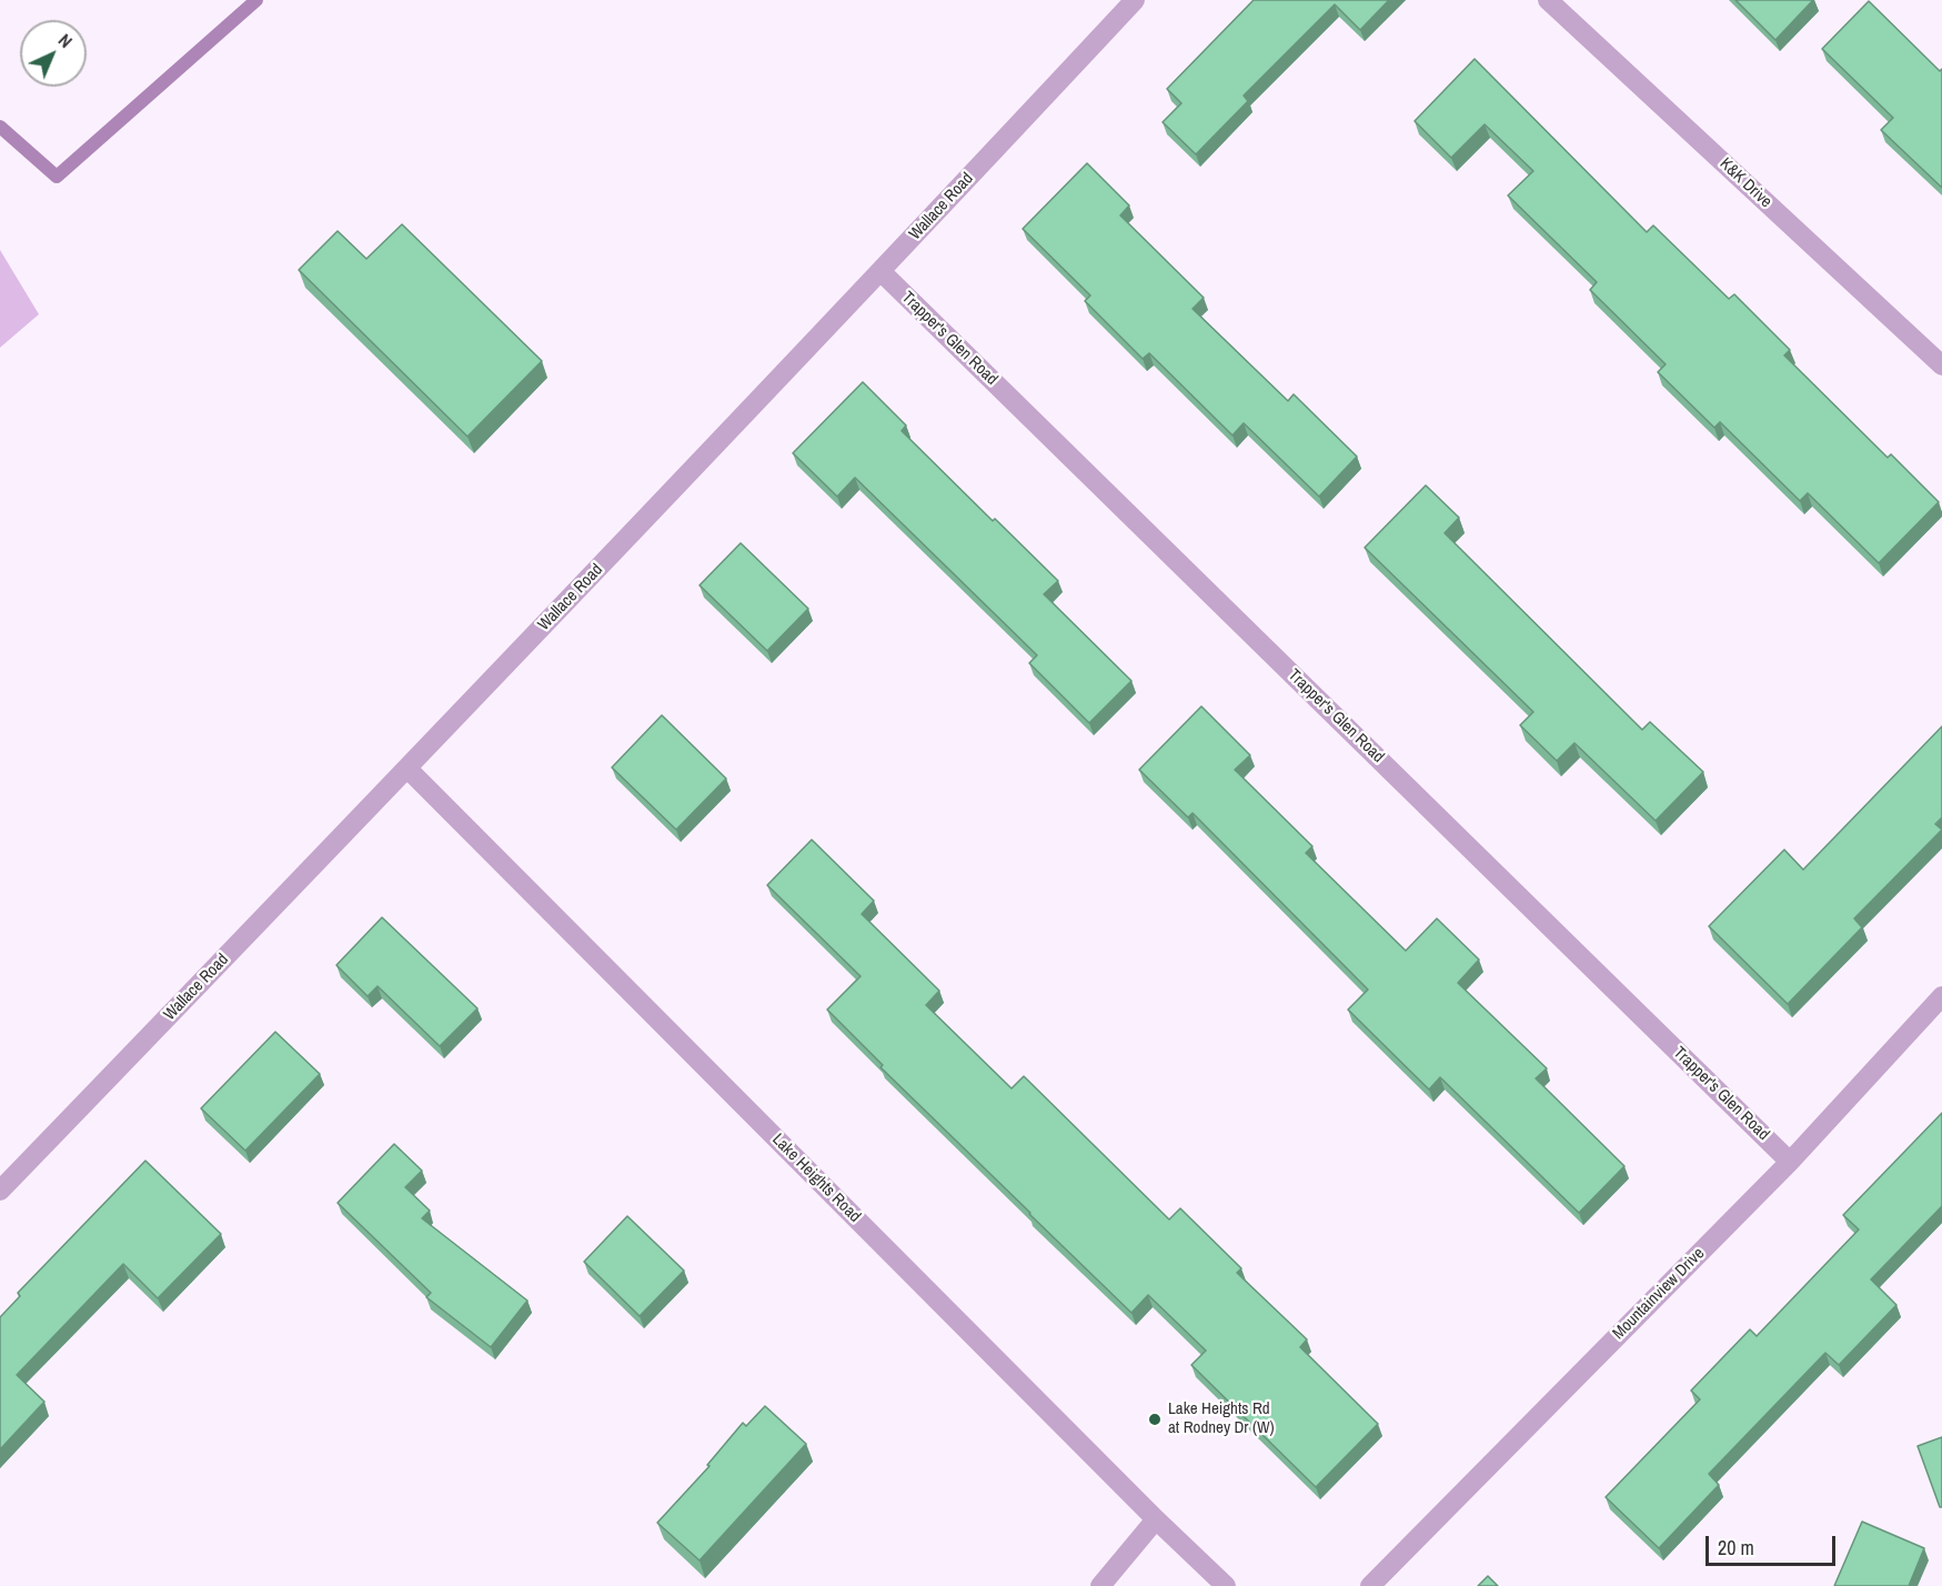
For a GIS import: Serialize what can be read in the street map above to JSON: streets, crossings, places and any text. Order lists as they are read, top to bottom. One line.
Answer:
{"streets":{"street":["K&K Drive","Wallace Road","Trapper's Glen Road","Lake Heights Road","Mountainview Drive"]},"crossings":[["Wallace Road","Trapper's Glen Road"],["Wallace Road","Lake Heights Road"],["Trapper's Glen Road","Mountainview Drive"]],"places":["Lake Heights Rd at Rodney Dr (W)"],"scale_bar":"20 m","north":"top right"}
